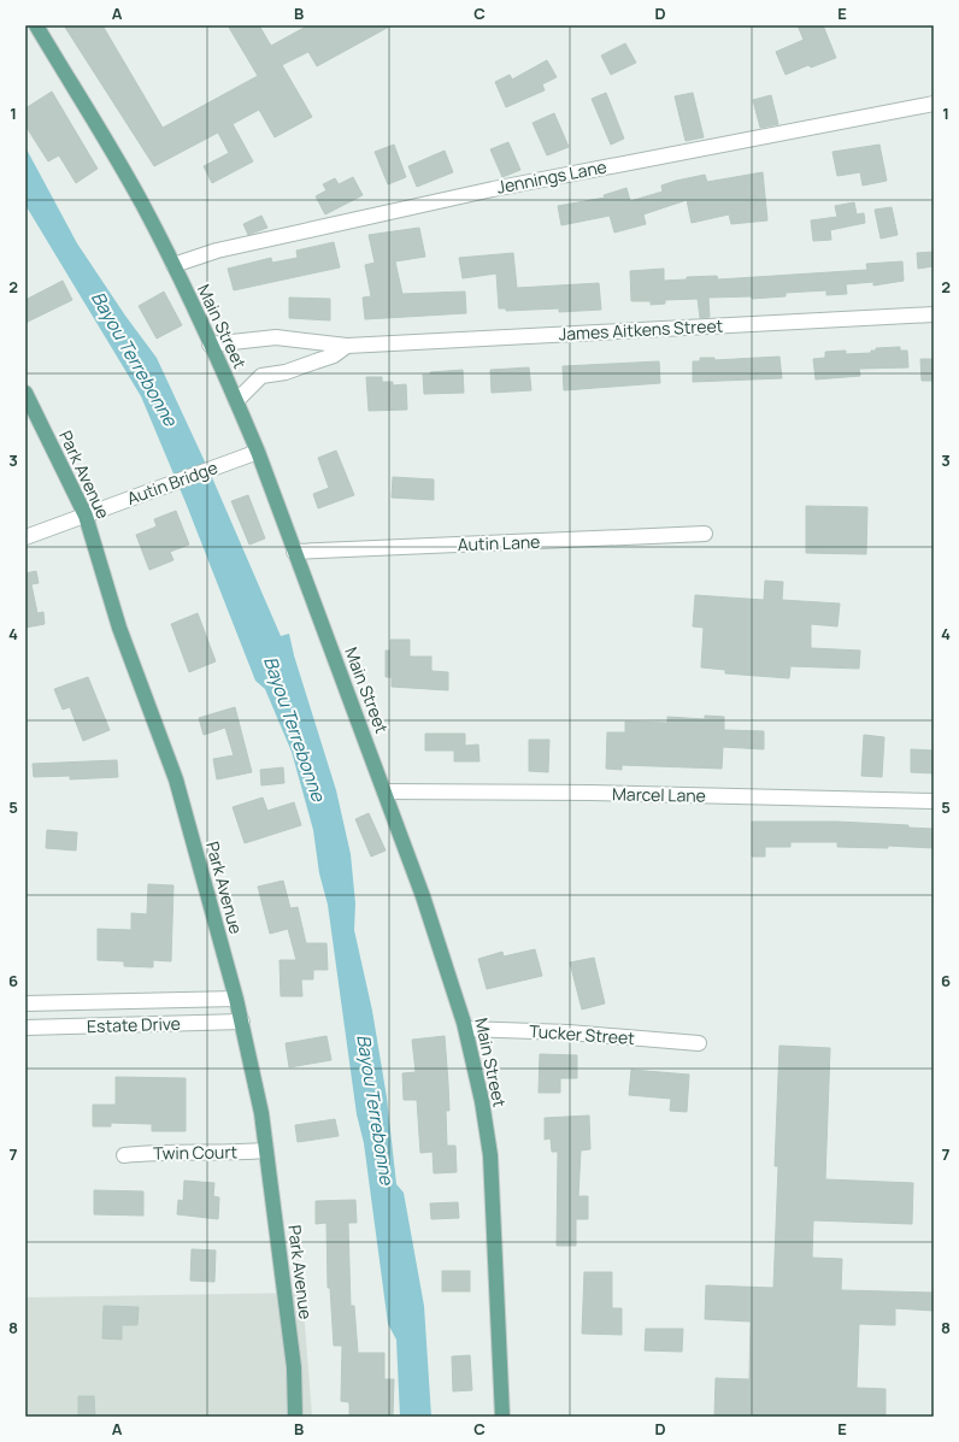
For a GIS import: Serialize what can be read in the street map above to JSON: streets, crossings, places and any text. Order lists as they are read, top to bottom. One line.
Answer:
{"streets":{"main road":["Main Street","Park Avenue"],"street":["Jennings Lane","James Aitkens Street","Autin Bridge","Autin Lane","Marcel Lane","Estate Drive","Tucker Street","Twin Court"]},"crossings":[["Jennings Lane","Main Street"],["Main Street","James Aitkens Street"],["Main Street","Autin Bridge"],["Main Street","Autin Lane"],["Main Street","Marcel Lane"],["Main Street","Tucker Street"],["Park Avenue","Autin Bridge"],["Park Avenue","Estate Drive"],["Park Avenue","Twin Court"]],"water":["Bayou Terrebonne"],"grid":{"columns":["A","B","C","D","E"],"rows":["1","2","3","4","5","6","7","8"]}}
